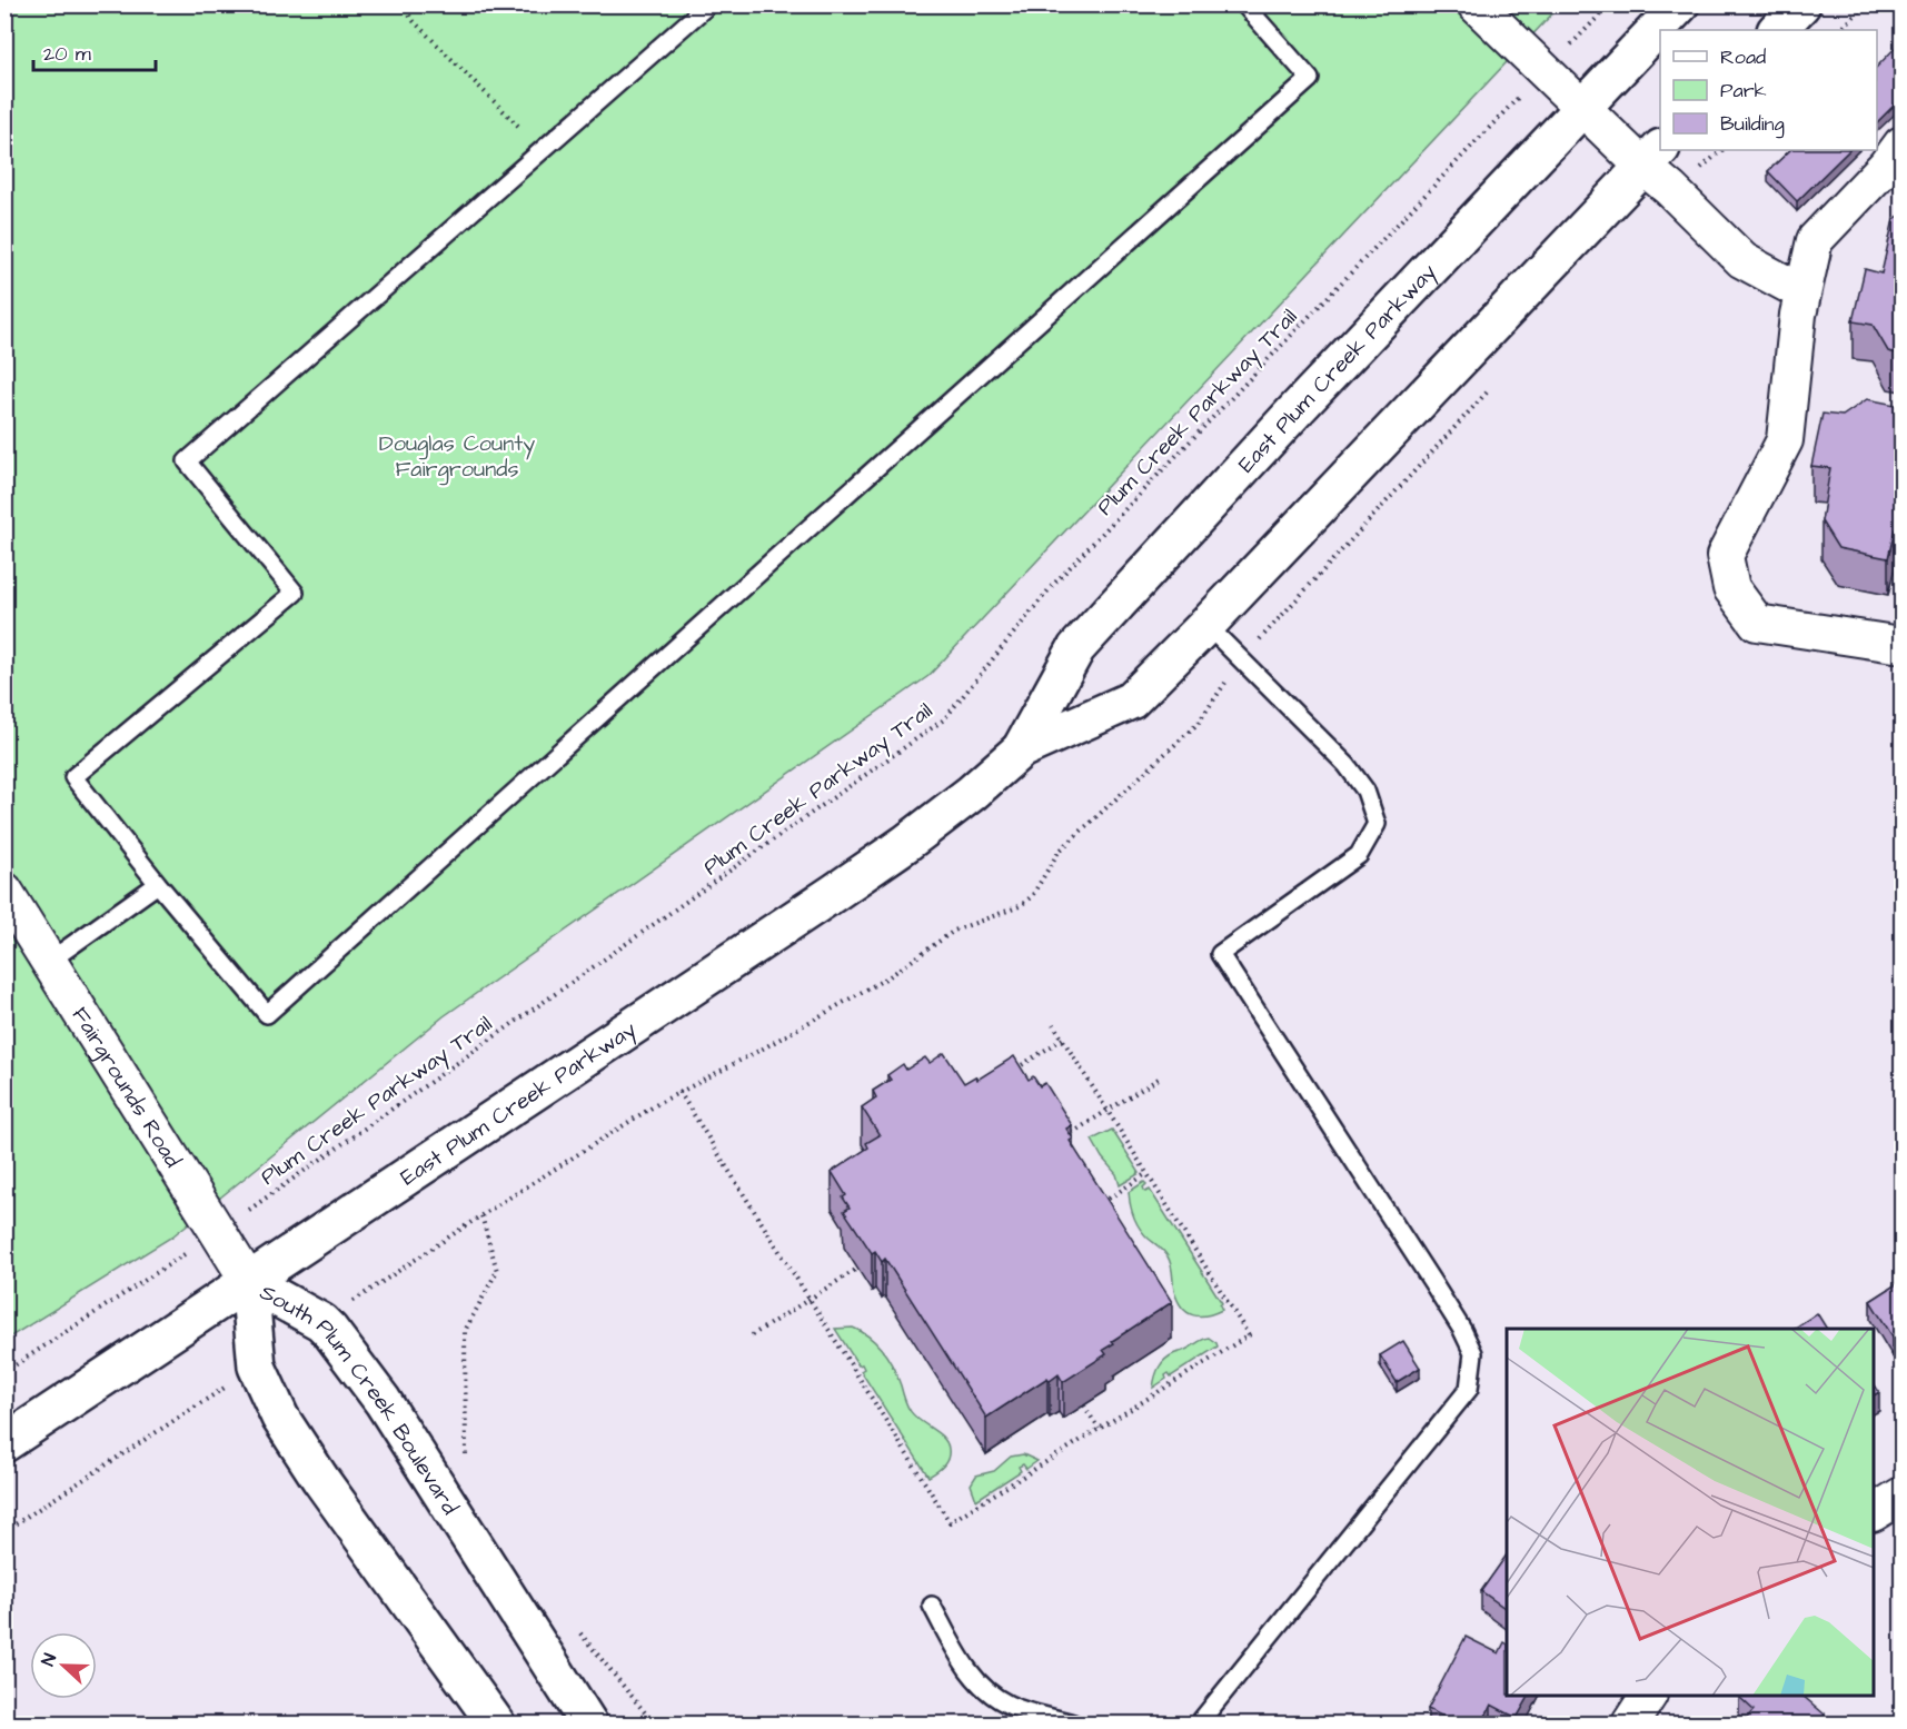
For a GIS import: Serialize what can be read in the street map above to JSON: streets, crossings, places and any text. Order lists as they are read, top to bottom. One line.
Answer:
{"streets":{"main road":["East Plum Creek Parkway","South Plum Creek Boulevard"],"street":["Fairgrounds Road"],"path":["Plum Creek Parkway Trail"]},"crossings":[["East Plum Creek Parkway","Fairgrounds Road"],["East Plum Creek Parkway","South Plum Creek Boulevard"],["Plum Creek Parkway Trail","Fairgrounds Road"],["Fairgrounds Road","South Plum Creek Boulevard"]],"parks":["Douglas County Fairgrounds"],"legend":["Road","Park","Building"],"scale_bar":"20 m","north":"left"}
